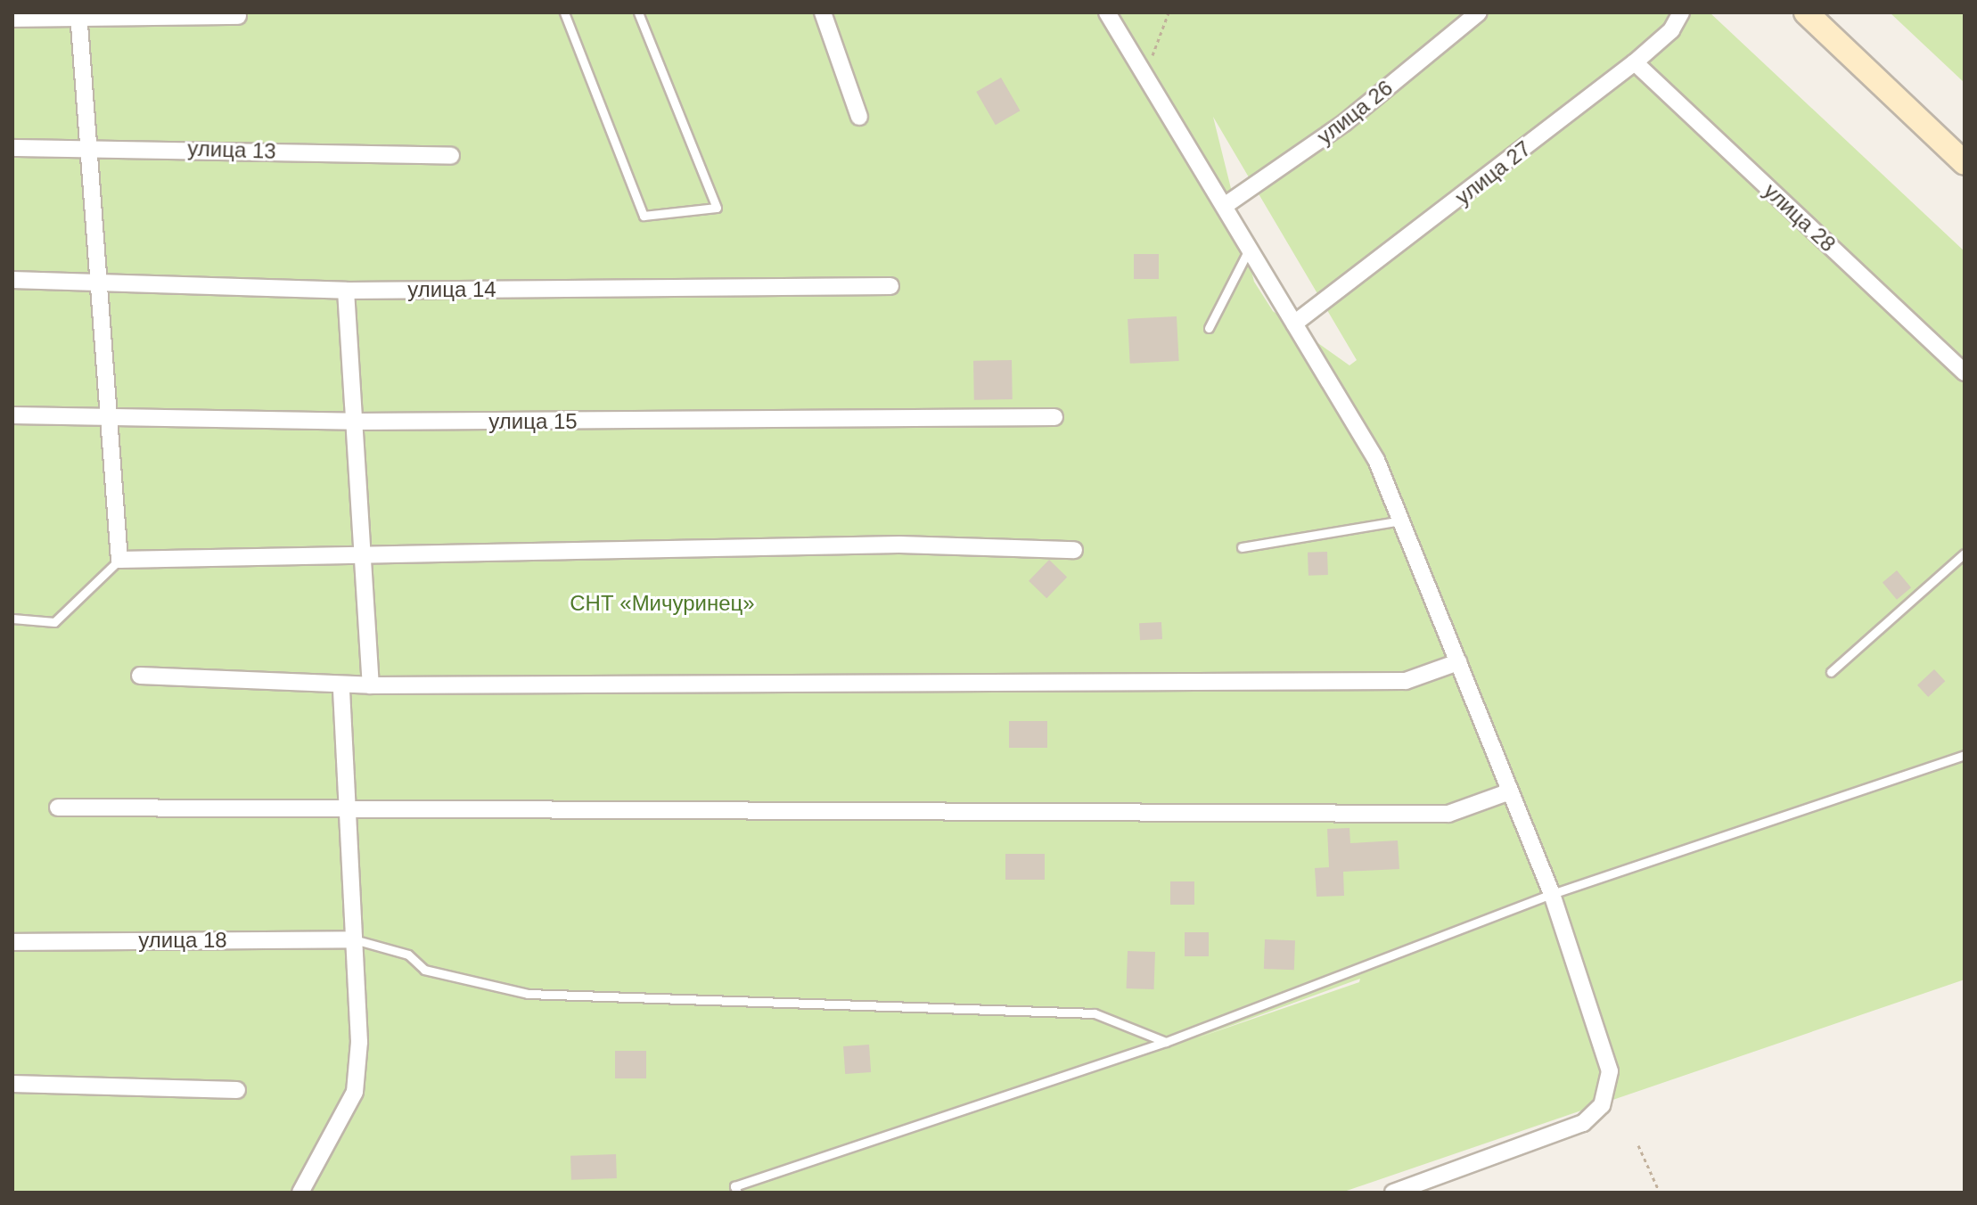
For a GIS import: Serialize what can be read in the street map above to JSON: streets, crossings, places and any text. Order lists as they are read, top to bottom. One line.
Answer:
{"streets":{"street":["улица 26","улица 13","улица 27","улица 28","улица 14","улица 15","улица 18"]},"crossings":[["улица 27","улица 28"]],"parks":["СНТ «Мичуринец»"]}
